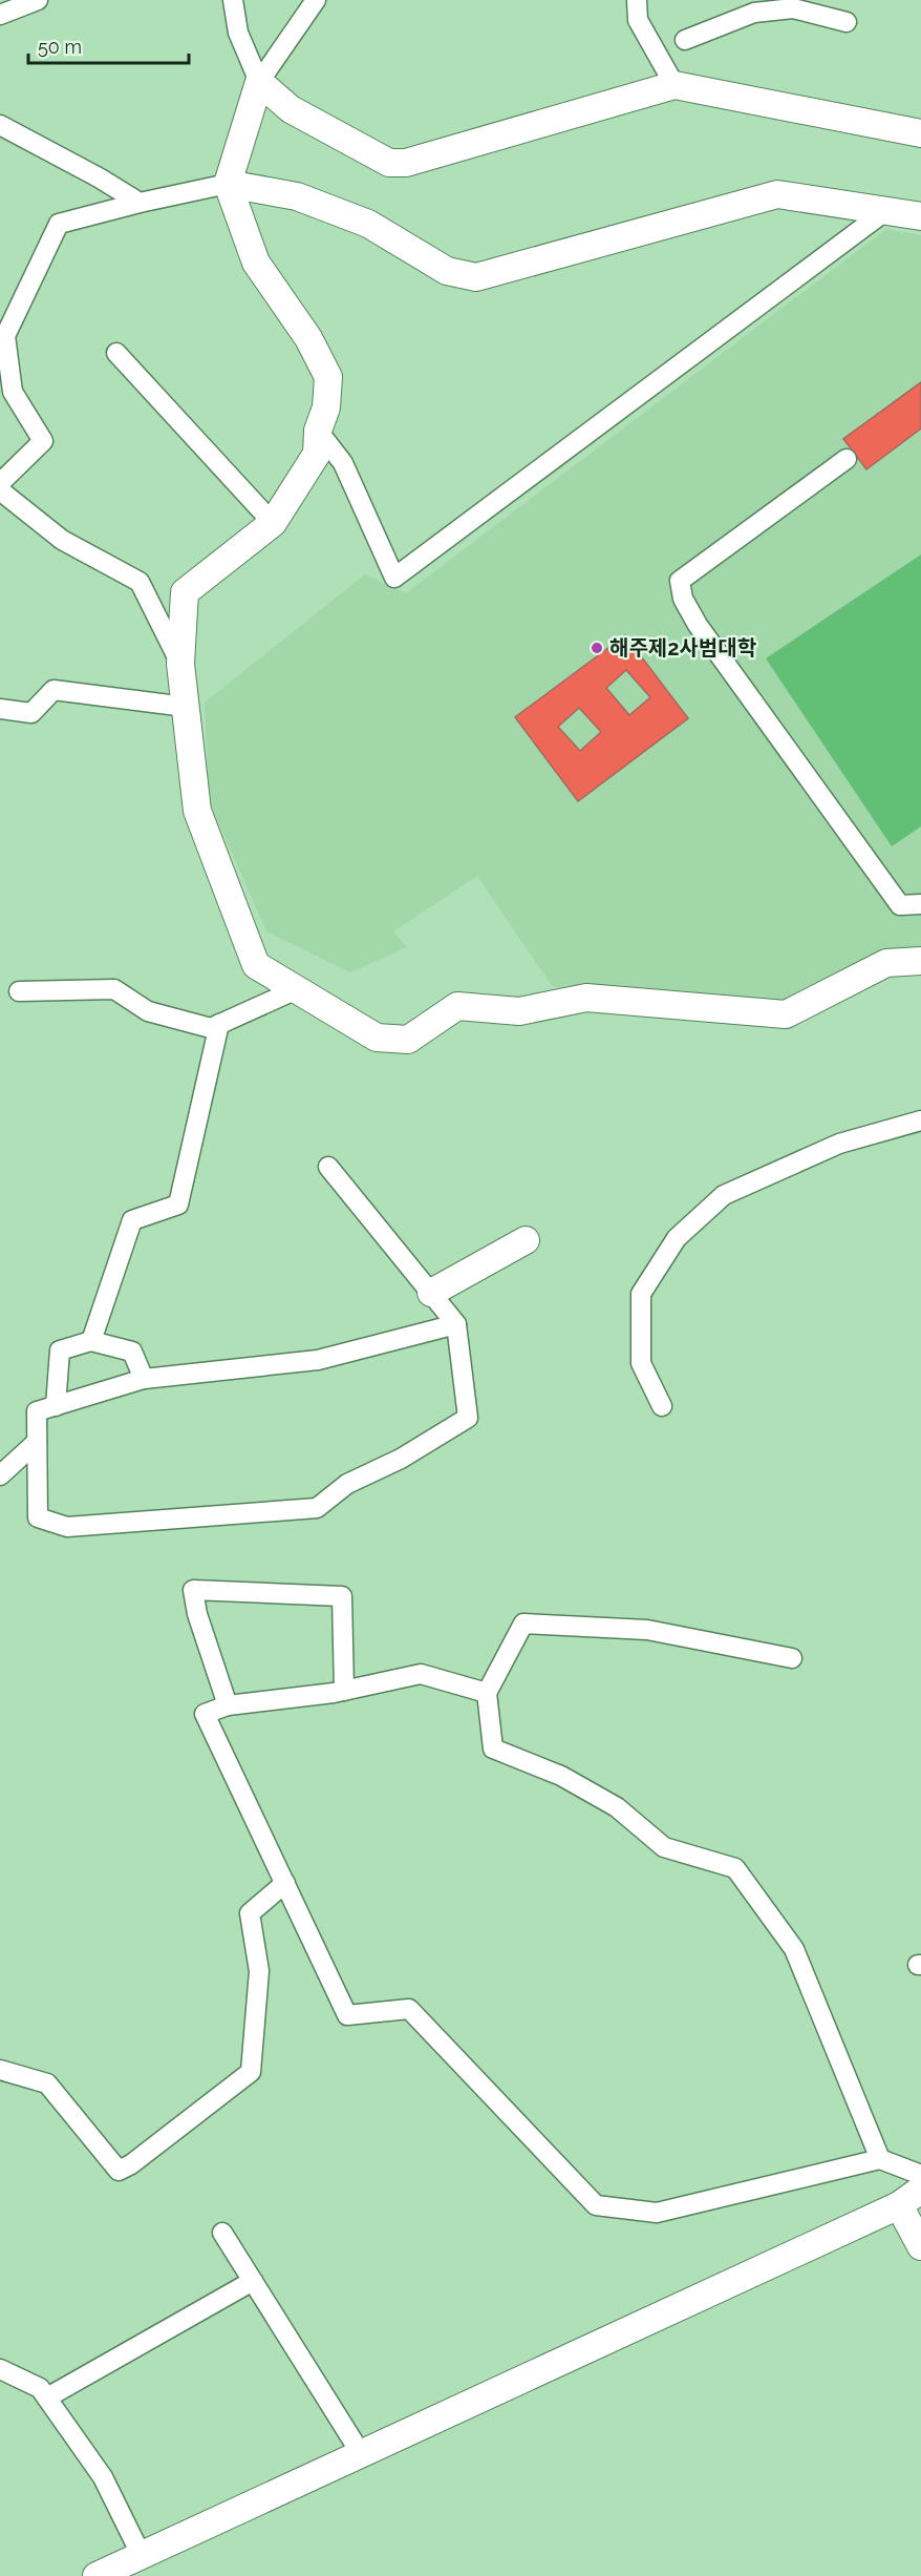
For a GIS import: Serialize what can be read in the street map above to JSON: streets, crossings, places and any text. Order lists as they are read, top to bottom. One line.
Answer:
{"places":["해주제2사범대학"],"scale_bar":"50 m"}
